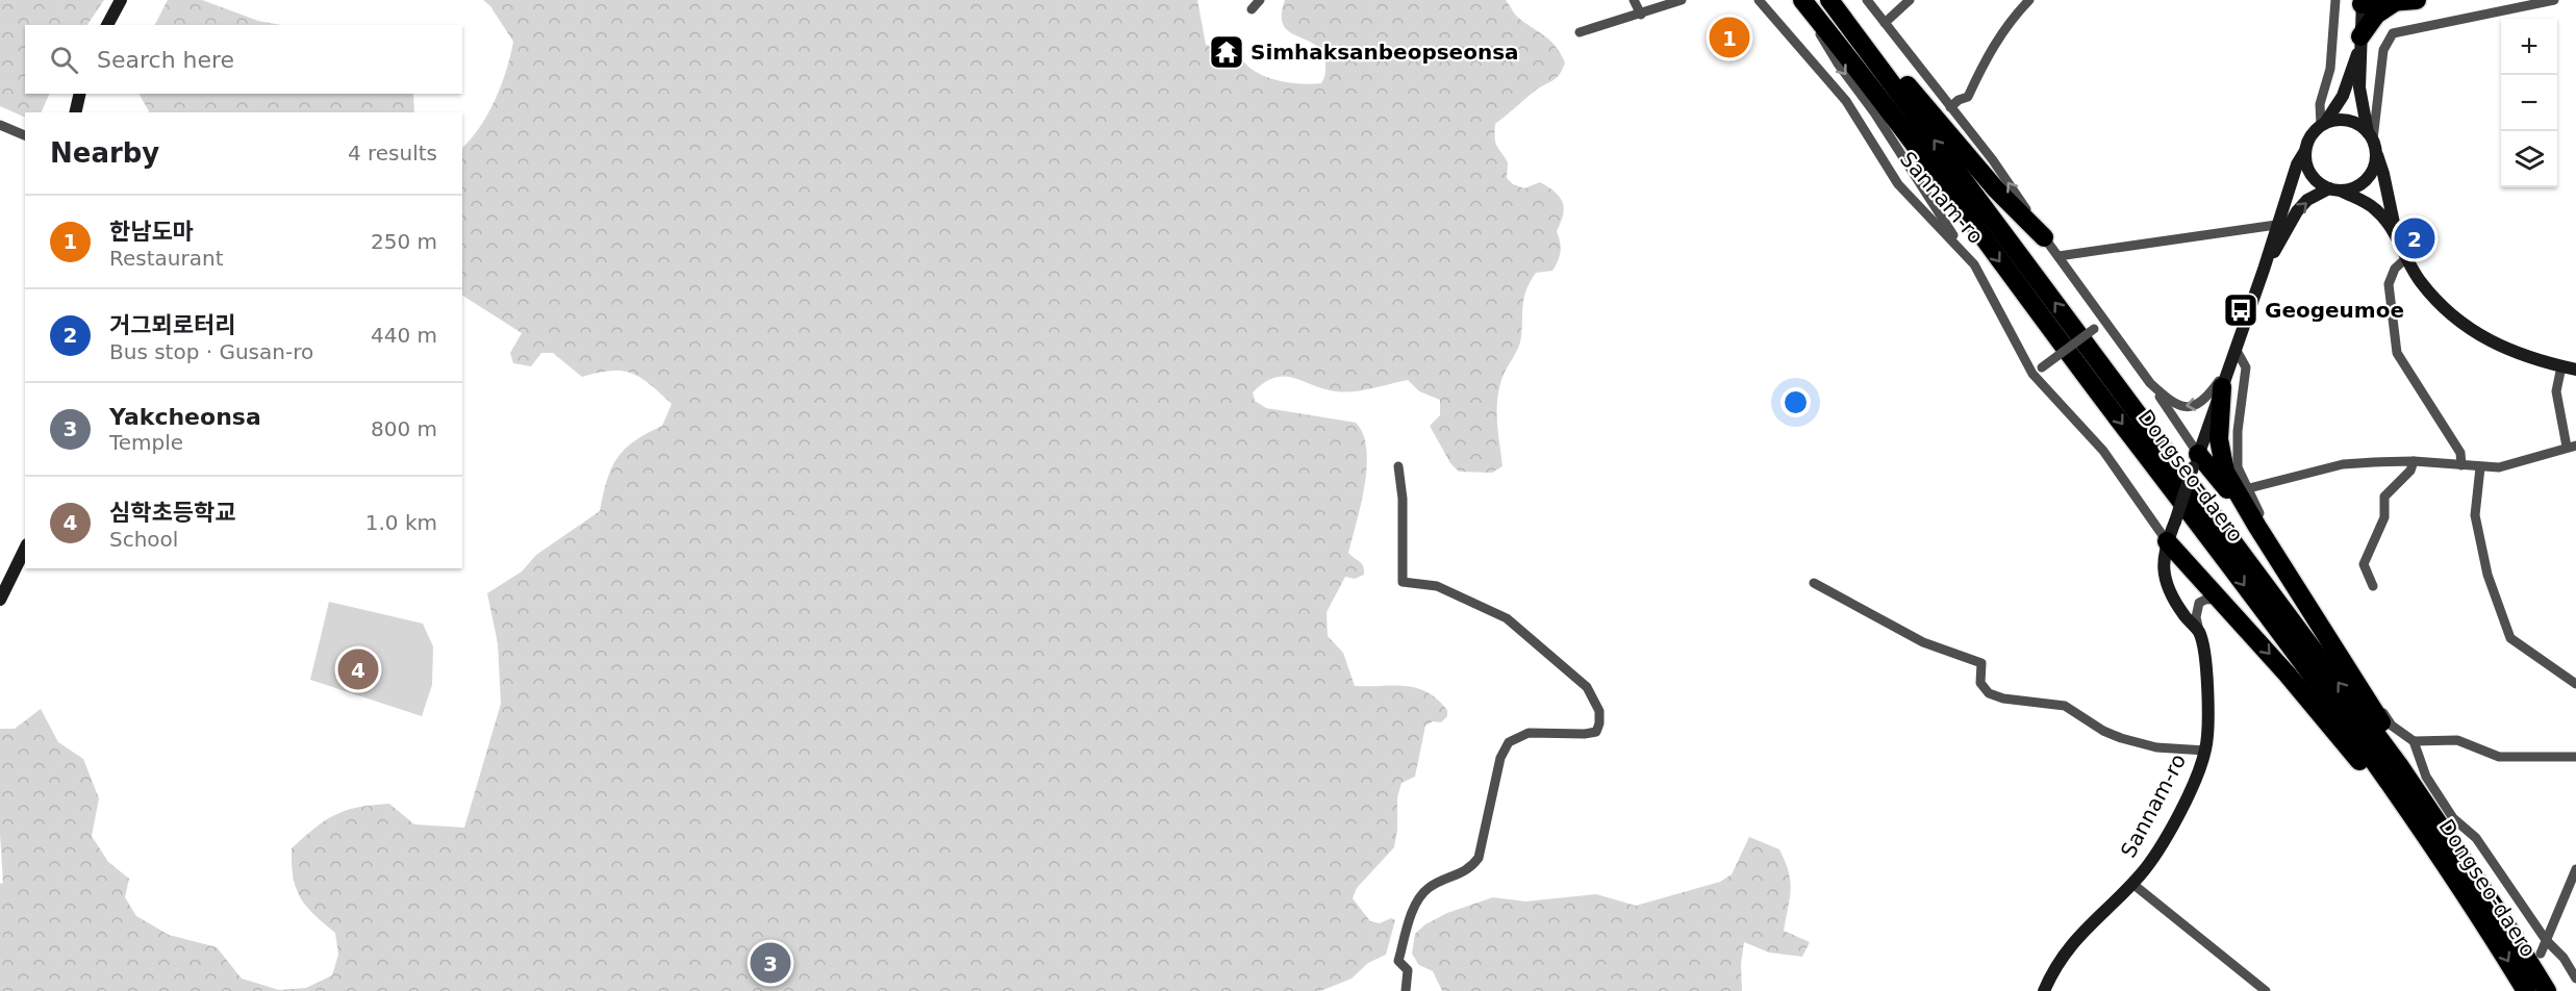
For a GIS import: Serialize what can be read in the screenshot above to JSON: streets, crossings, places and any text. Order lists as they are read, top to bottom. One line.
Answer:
{"streets":{"highway":["Dongseo-daero"],"street":["Sannam-ro"]},"places":{"temple":["Simhaksanbeopseonsa"],"bus stop":["Geogeumoe"]},"page":{"pins":["1","2","4","3"],"map_buttons":["+","−"],"search":"Search here","heading":["Nearby","4 results"],"list":[{"mark":"1","name":"한남도마","note":"Restaurant","value":"250 m"},{"mark":"2","name":"거그뫼로터리","note":"Bus stop · Gusan-ro","value":"440 m"},{"mark":"3","name":"Yakcheonsa","note":"Temple","value":"800 m"},{"mark":"4","name":"심학초등학교","note":"School","value":"1.0 km"}]}}
